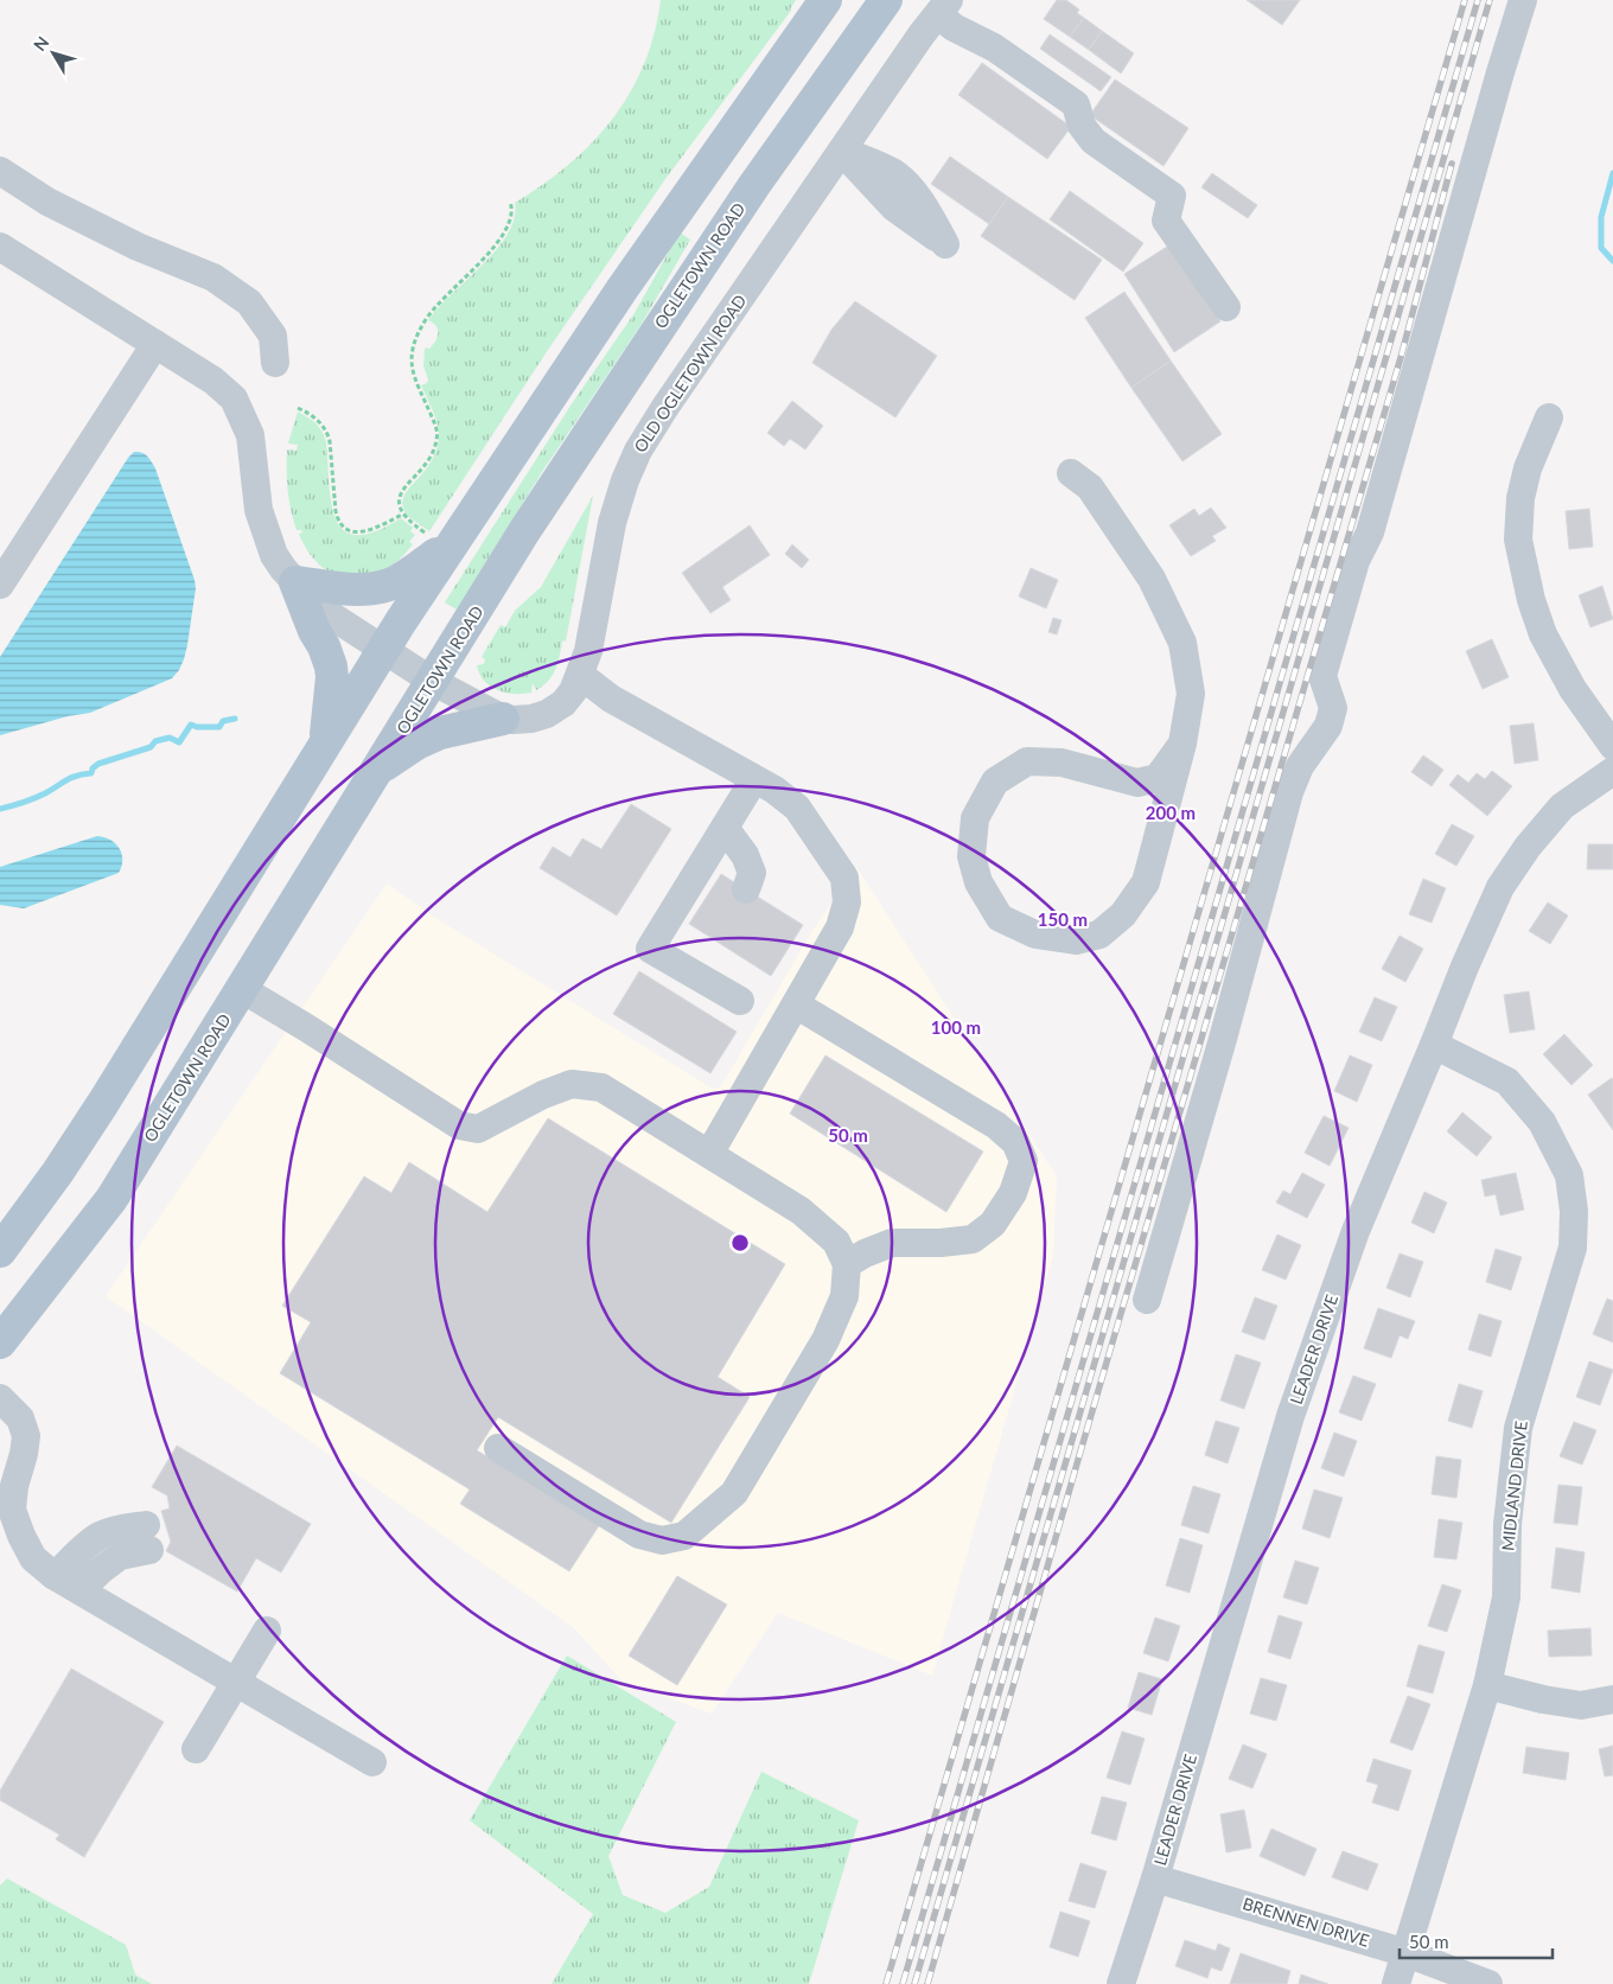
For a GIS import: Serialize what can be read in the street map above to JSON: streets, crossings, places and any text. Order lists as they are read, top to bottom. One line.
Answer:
{"streets":{"main road":["OGLETOWN ROAD"],"street":["OLD OGLETOWN ROAD","LEADER DRIVE","MIDLAND DRIVE","BRENNEN DRIVE"]},"crossings":[["OGLETOWN ROAD","OLD OGLETOWN ROAD"],["LEADER DRIVE","MIDLAND DRIVE"],["LEADER DRIVE","BRENNEN DRIVE"],["MIDLAND DRIVE","BRENNEN DRIVE"]],"scale_bar":"50 m","north":"top left","rings":["200 m","150 m","100 m","50 m"]}
